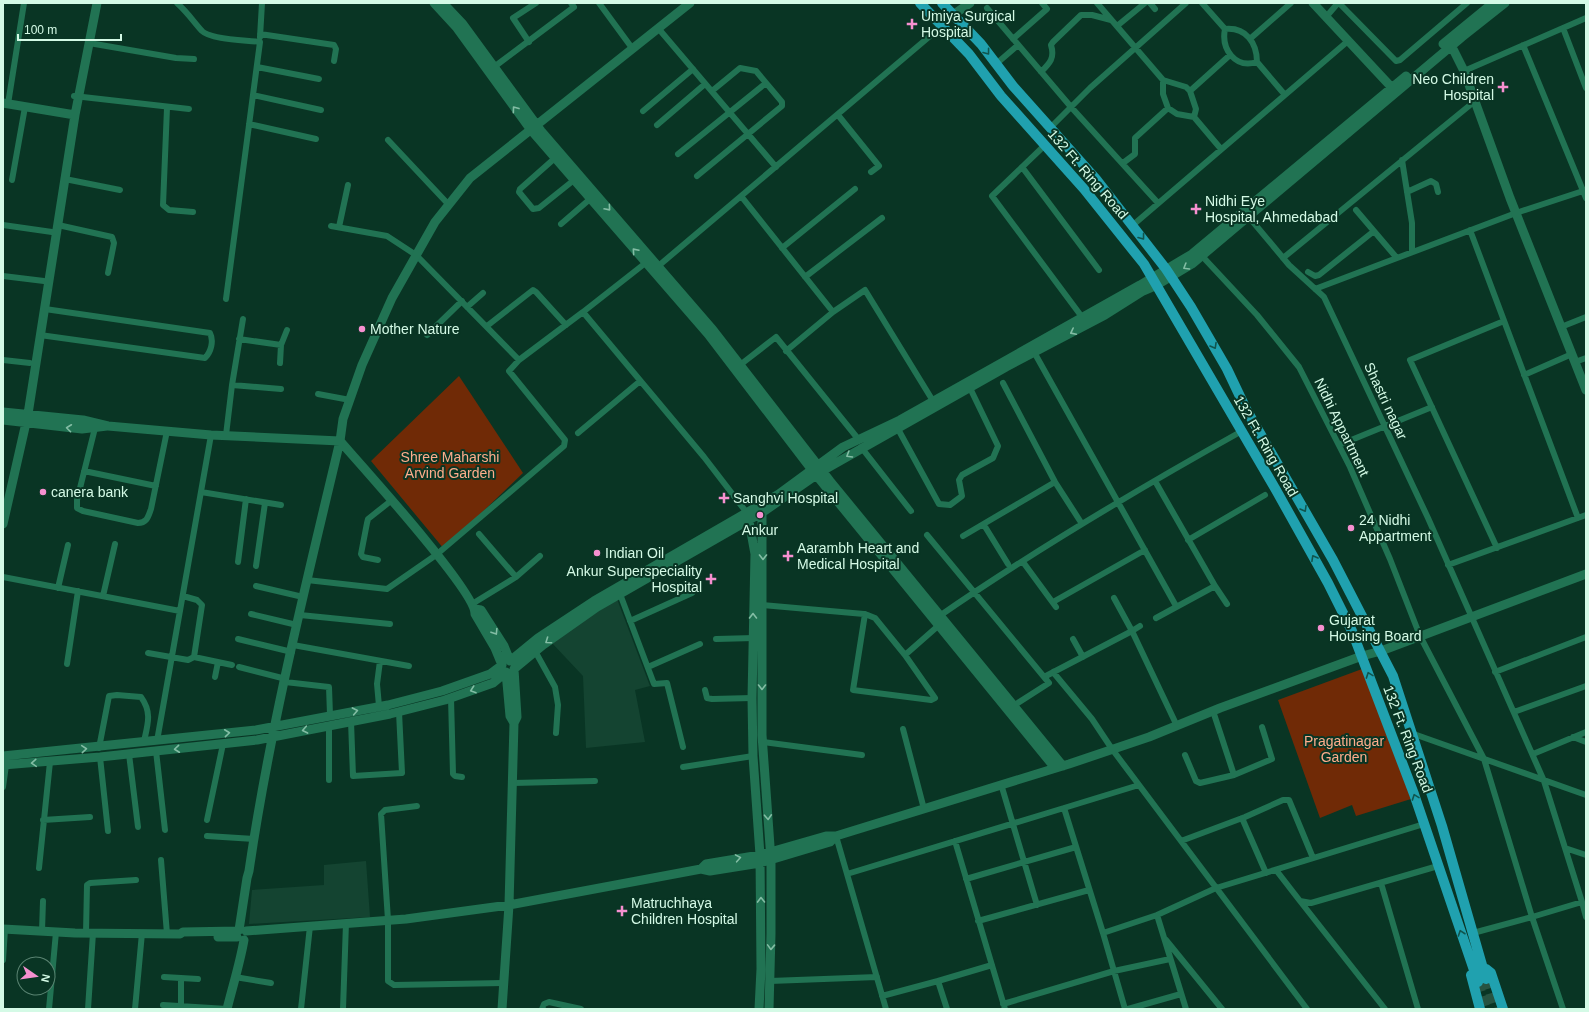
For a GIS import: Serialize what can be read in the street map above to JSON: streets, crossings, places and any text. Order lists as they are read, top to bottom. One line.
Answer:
{"streets":{"main road":["132 Ft. Ring Road"],"street":["Shastri nagar","Nidhi Appartment"]},"parks":["Shree Maharshi Arvind Garden","Pragatinagar Garden"],"places":{"health":["Umiya Surgical Hospital","Neo Children Hospital","Nidhi Eye Hospital, Ahmedabad","Sanghvi Hospital","Aarambh Heart and Medical Hospital","Ankur Superspeciality Hospital","Matruchhaya Children Hospital"],"other":["Mother Nature","canera bank","Ankur","24 Nidhi Appartment","Indian Oil","Gujarat Housing Board"]},"scale_bar":"100 m","north":"right"}
